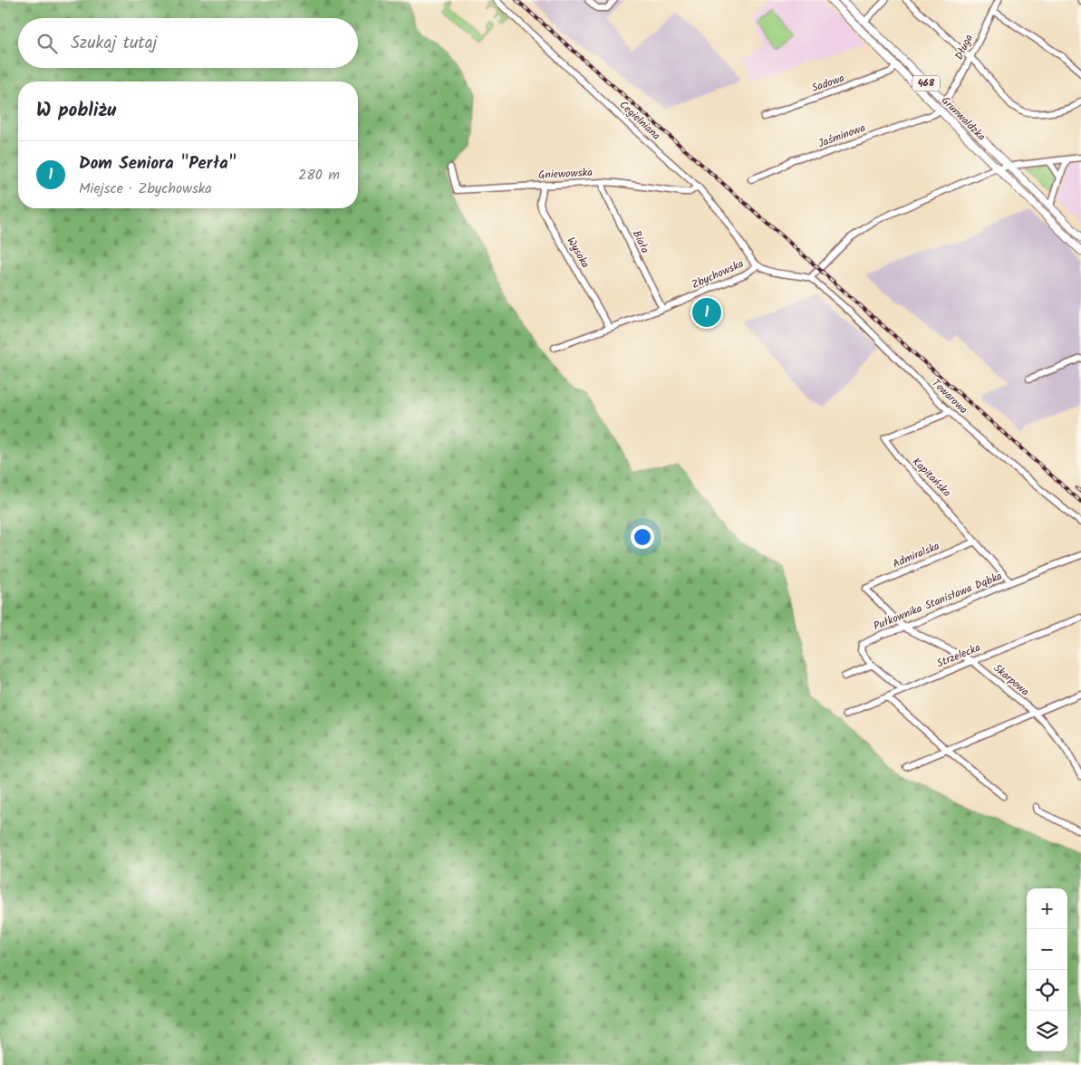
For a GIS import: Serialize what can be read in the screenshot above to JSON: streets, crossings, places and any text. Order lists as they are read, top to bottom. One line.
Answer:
{"streets":{"main road":["468","Grunwaldzka"],"street":["Długa","Sadowa","Cegielniana","Jaśminowa","Gniewowska","Biała","Wysoka","Zbychowska","Towarowa","Kapitańska","Admiralska","Pułkownika Stanisława Dąbka","Strzelecka","Skarpowa"]},"crossings":[["Długa","Grunwaldzka"],["Sadowa","Grunwaldzka"],["Grunwaldzka","Jaśminowa"],["Cegielniana","Gniewowska"],["Cegielniana","Zbychowska"],["Gniewowska","Biała"],["Gniewowska","Wysoka"],["Biała","Zbychowska"],["Wysoka","Zbychowska"],["Zbychowska","Towarowa"],["Towarowa","Kapitańska"],["Kapitańska","Admiralska"],["Kapitańska","Pułkownika Stanisława Dąbka"],["Admiralska","Skarpowa"],["Pułkownika Stanisława Dąbka","Strzelecka"],["Pułkownika Stanisława Dąbka","Skarpowa"],["Strzelecka","Skarpowa"]],"page":{"search":"Szukaj tutaj","heading":"W pobliżu","list":[{"mark":"1","name":"Dom Seniora \"Perła\"","note":"Miejsce · Zbychowska","value":"280 m"}],"pins":"1","map_buttons":["+","−"]}}
